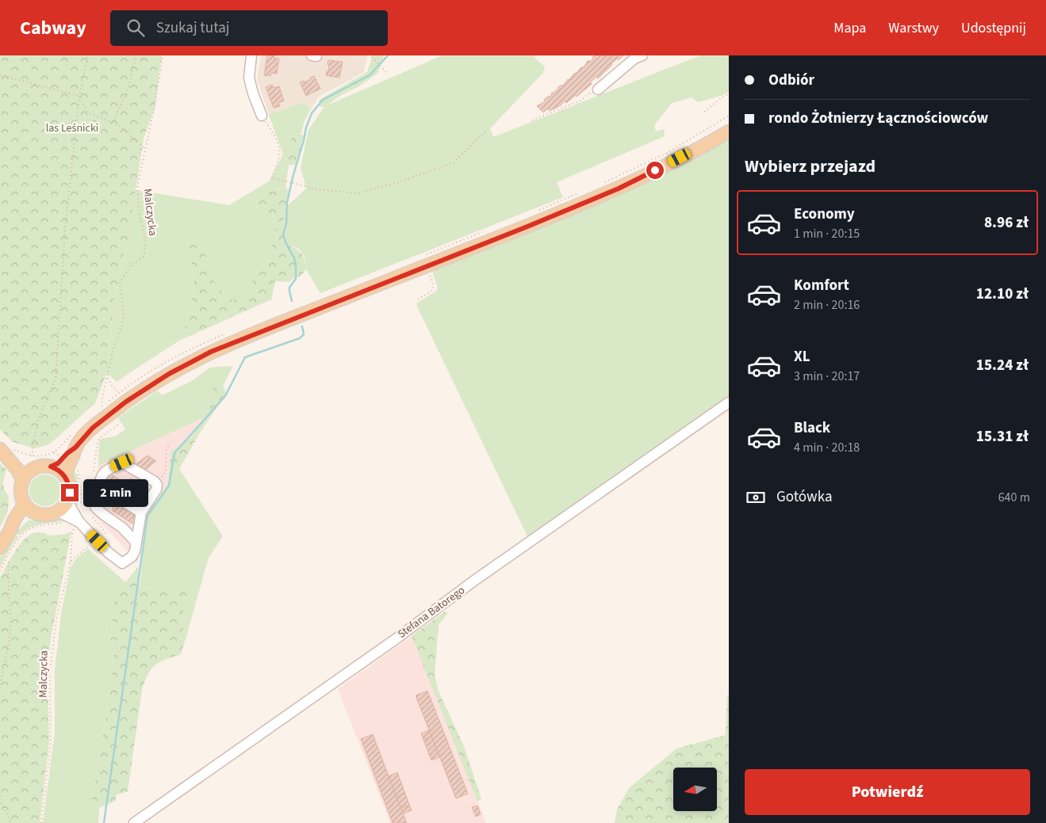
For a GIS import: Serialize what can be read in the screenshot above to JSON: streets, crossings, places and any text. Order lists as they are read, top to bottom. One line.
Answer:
{"streets":{"street":["Stefana Batorego"],"path":["Malczycka"]},"parks":["las Leśnicki"],"north":"left","page":{"header":"Cabway","search":"Szukaj tutaj","nav":["Mapa","Warstwy","Udostępnij"],"banner":["Odbiór","rondo Żołnierzy Łącznościowców"],"heading":"Wybierz przejazd","list":[{"name":"Economy","note":"1 min · 20:15","value":"8.96 zł"},{"name":"Komfort","note":"2 min · 20:16","value":"12.10 zł"},{"name":"XL","note":"3 min · 20:17","value":"15.24 zł"},{"name":"Black","note":"4 min · 20:18","value":"15.31 zł"}],"pay":["Gotówka","640 m"],"bubble":"2 min","buttons":"Potwierdź"}}
